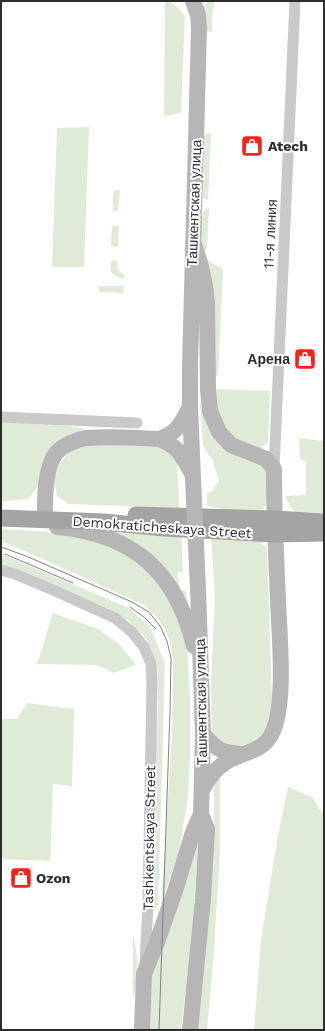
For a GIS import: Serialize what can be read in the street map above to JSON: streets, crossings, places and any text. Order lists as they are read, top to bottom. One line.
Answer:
{"streets":{"main road":["Ташкентская улица","Demokraticheskaya Street","Tashkentskaya Street"],"street":["11-я линия"]},"crossings":[["Ташкентская улица","Tashkentskaya Street"]],"places":{"shop":["Atech","Арена","Ozon"]}}
